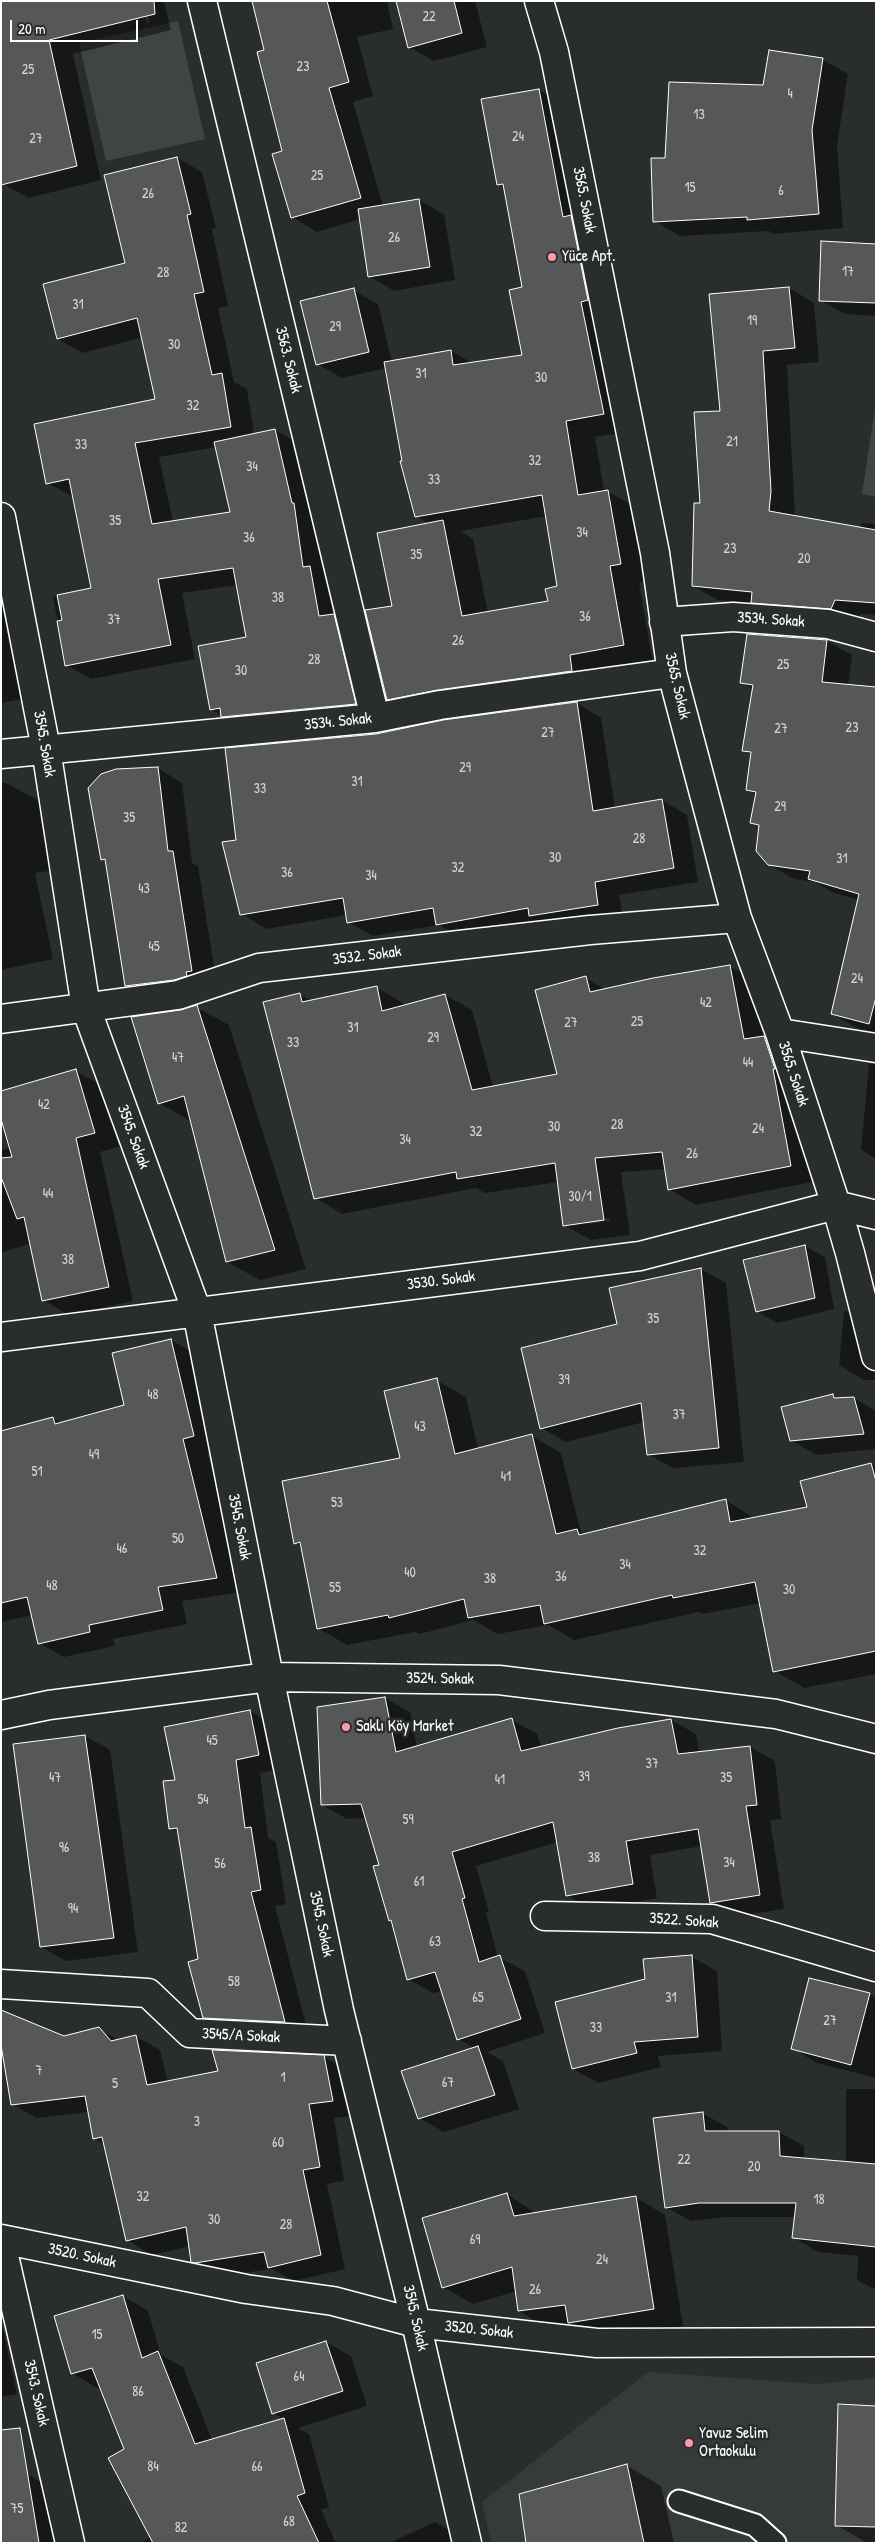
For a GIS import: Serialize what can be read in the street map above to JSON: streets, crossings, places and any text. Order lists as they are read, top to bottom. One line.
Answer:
{"streets":{"street":["3565. Sokak","3563. Sokak","3534. Sokak","3545. Sokak","3532. Sokak","3530. Sokak","3524. Sokak","3522. Sokak","3545/A Sokak","3520. Sokak","3543. Sokak"]},"crossings":[["3565. Sokak","3534. Sokak"],["3565. Sokak","3532. Sokak"],["3565. Sokak","3530. Sokak"],["3563. Sokak","3534. Sokak"],["3534. Sokak","3545. Sokak"],["3545. Sokak","3532. Sokak"],["3545. Sokak","3530. Sokak"],["3545. Sokak","3524. Sokak"],["3545. Sokak","3545/A Sokak"],["3545. Sokak","3520. Sokak"]],"places":["Yüce Apt.","Saklı Köy Market","Yavuz Selim Ortaokulu"],"house_numbers":["22","23","25","4","13","24","27","25","15","6","26","26","17","28","31","19","29","30","31","30","32","21","33","32","34","33","35","34","36","23","35","20","38","36","37","26","28","25","30","23","27","27","29","31","33","29","35","28","30","31","32","36","34","43","45","24","42","25","27","31","29","33","47","44","42","28","30","24","32","34","26","44","30/1","38","35","39","48","37","43","49","51","41","53","50","46","32","34","40","36","38","48","55","30","45","37","39","47","35","41","54","59","96","38","34","56","61","94","63","58","65","31","27","33","7","1","67","5","3","60","22","20","32","18","30","28","69","24","26","15","64","86","84","66","75","68","82"],"scale_bar":"20 m"}
